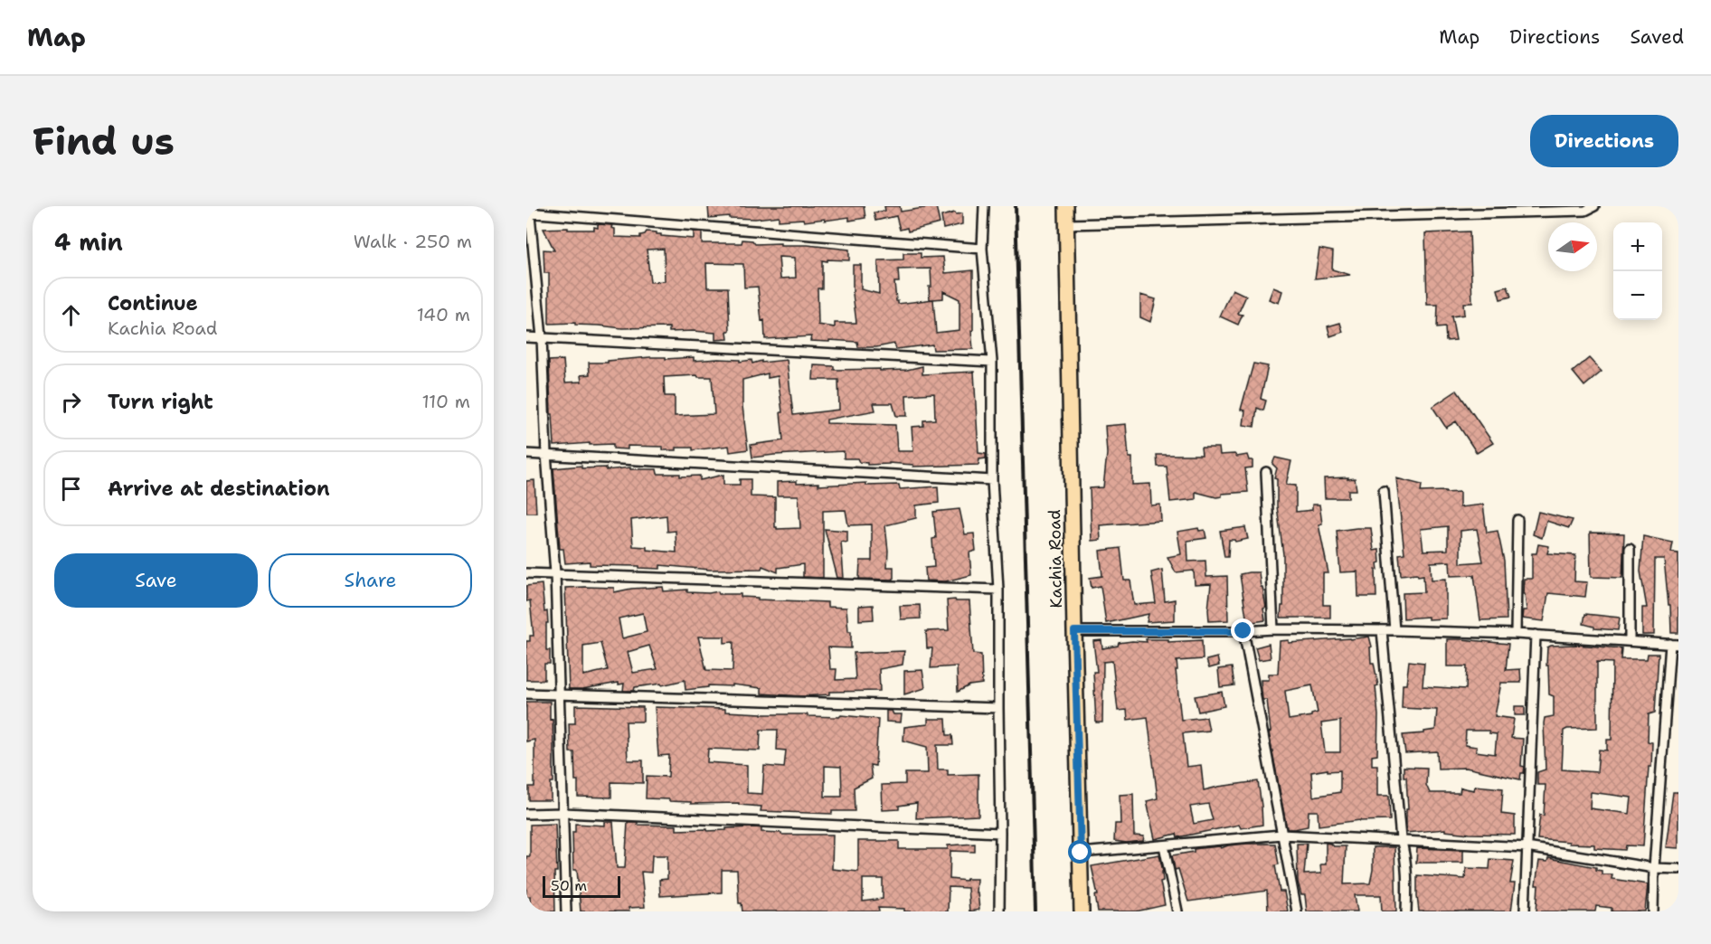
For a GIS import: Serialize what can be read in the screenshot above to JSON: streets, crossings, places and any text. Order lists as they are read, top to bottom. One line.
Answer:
{"streets":{"main road":["Kachia Road"]},"scale_bar":"50 m","north":"right","page":{"header":"Map","nav":["Map","Directions","Saved"],"buttons":["Directions",["Save","Share"]],"title":"Find us","heading":["4 min","Walk · 250 m"],"map_buttons":["+","−"],"list":[["Continue","Kachia Road","140 m"],["Turn right","110 m"],"Arrive at destination"],"scale":"50 m"}}
